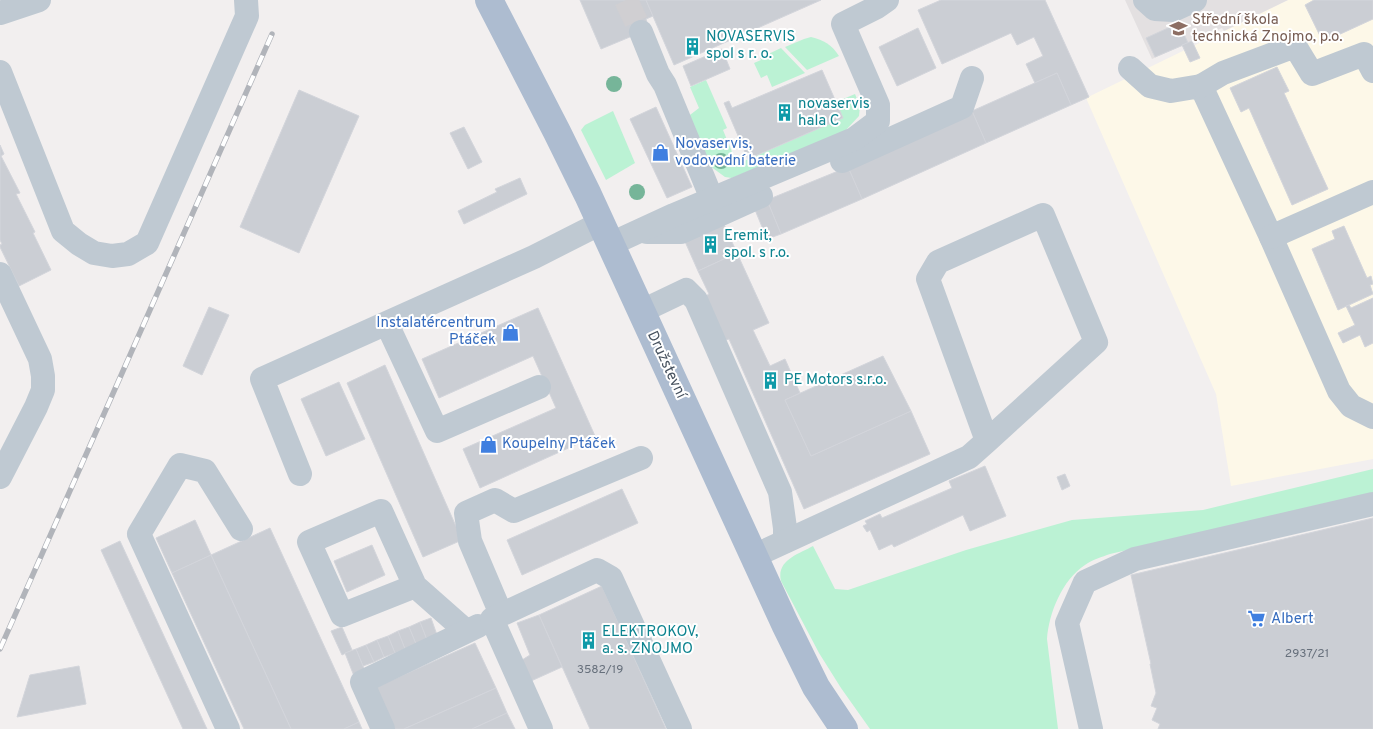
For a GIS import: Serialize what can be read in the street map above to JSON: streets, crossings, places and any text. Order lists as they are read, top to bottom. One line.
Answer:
{"streets":{"main road":["Družstevní"]},"places":{"school or university":["Střední škola technická Znojmo, p.o."],"building":["NOVASERVIS spol s r. o.","novaservis hala C","Eremit, spol. s r.o.","PE Motors s.r.o.","ELEKTROKOV, a. s. ZNOJMO"],"shop":["Novaservis, vodovodní baterie","Instalatércentrum Ptáček","Koupelny Ptáček"],"supermarket":["Albert"]},"house_numbers":["2937/21","3582/19"]}
